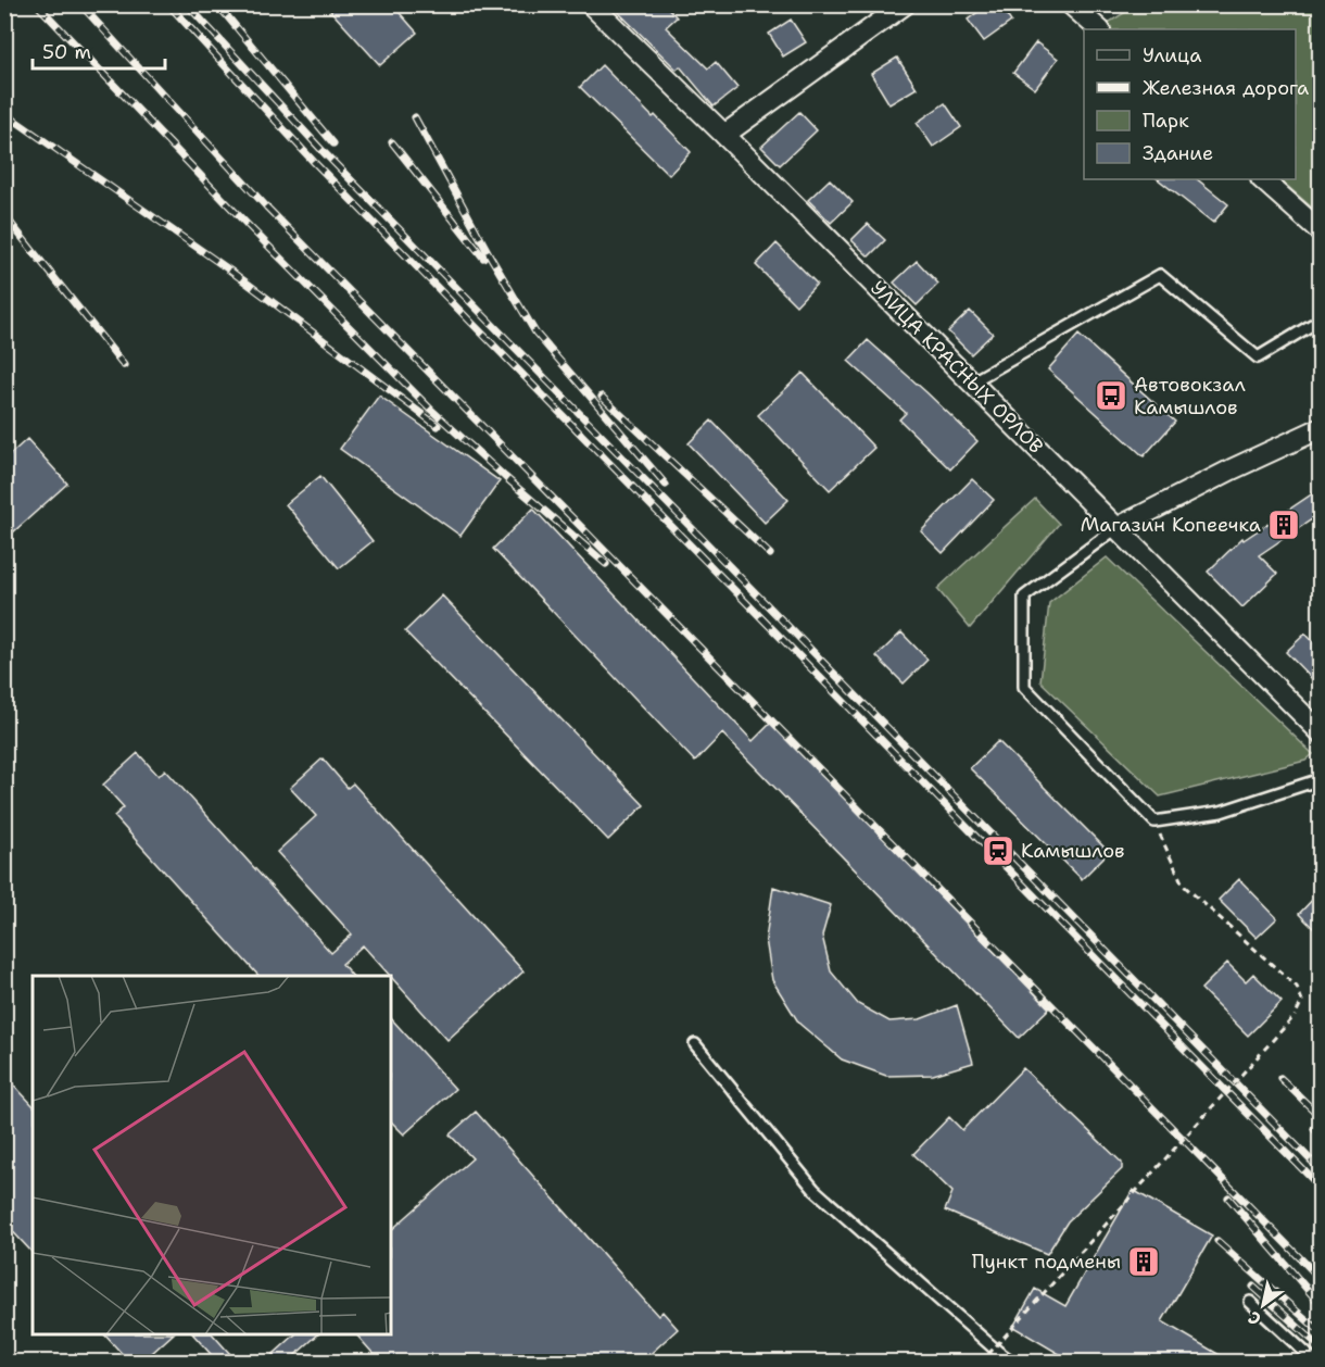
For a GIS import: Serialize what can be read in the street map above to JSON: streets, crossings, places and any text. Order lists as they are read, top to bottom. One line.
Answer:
{"streets":{"street":["УЛИЦА КРАСНЫХ ОРЛОВ"]},"places":{"bus stop":["Автовокзал Камышлов"],"building":["Магазин Копеечка","Пункт подмены"],"station":["Камышлов"]},"legend":["Улица","Железная дорога","Парк","Здание"],"scale_bar":"50 m","north":"bottom left"}
